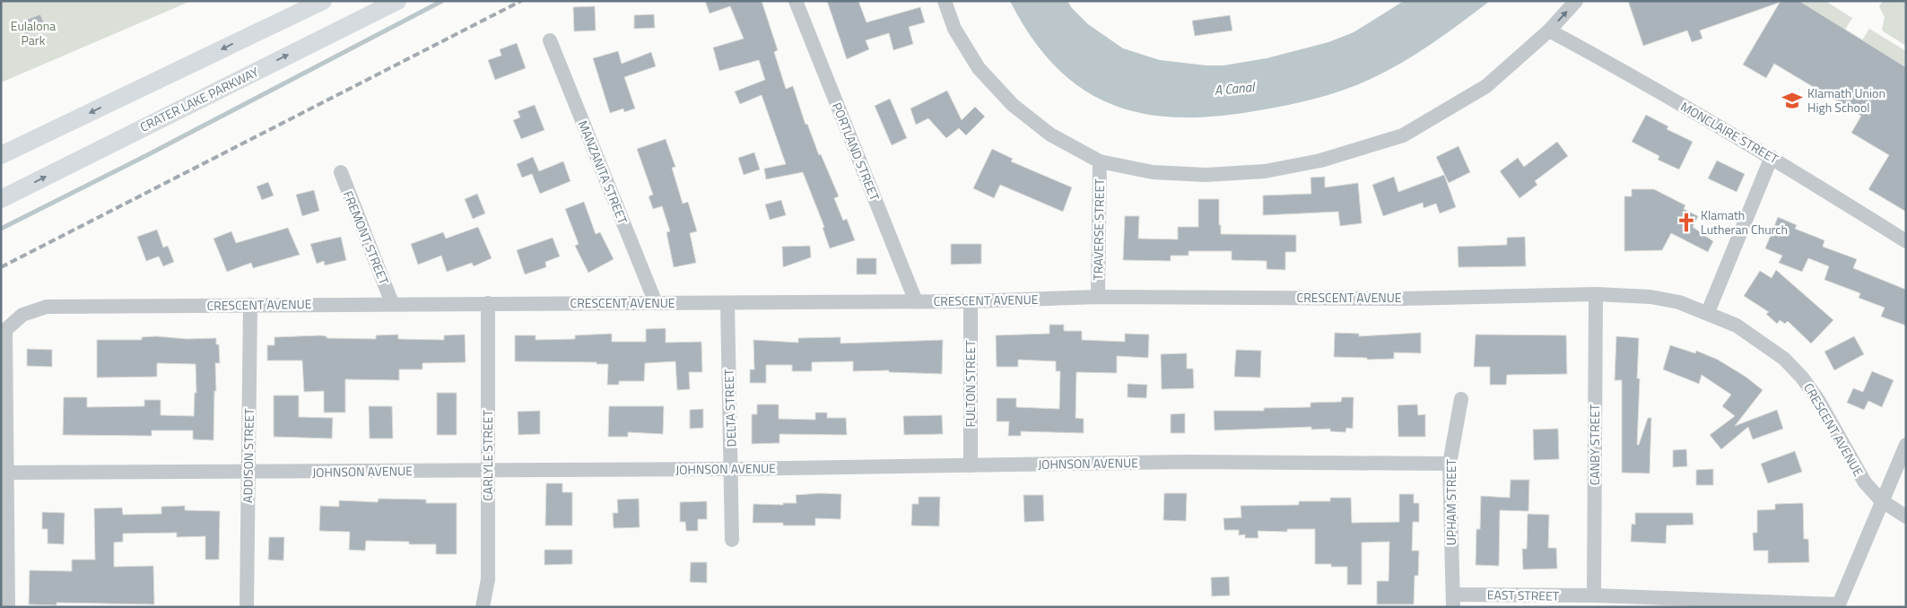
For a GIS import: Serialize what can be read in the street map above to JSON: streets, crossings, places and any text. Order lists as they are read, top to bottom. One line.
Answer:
{"streets":{"main road":["CRATER LAKE PARKWAY"],"street":["MONCLAIRE STREET","PORTLAND STREET","MANZANITA STREET","TRAVERSE STREET","FREMONT STREET","CRESCENT AVENUE","FULTON STREET","DELTA STREET","CANBY STREET","ADDISON STREET","CARLYLE STREET","JOHNSON AVENUE","UPHAM STREET","EAST STREET"]},"crossings":[["PORTLAND STREET","CRESCENT AVENUE"],["MANZANITA STREET","CRESCENT AVENUE"],["TRAVERSE STREET","CRESCENT AVENUE"],["FREMONT STREET","CRESCENT AVENUE"],["CRESCENT AVENUE","FULTON STREET"],["CRESCENT AVENUE","DELTA STREET"],["CRESCENT AVENUE","CANBY STREET"],["CRESCENT AVENUE","ADDISON STREET"],["CRESCENT AVENUE","CARLYLE STREET"],["CRESCENT AVENUE","JOHNSON AVENUE"],["CRESCENT AVENUE","EAST STREET"],["FULTON STREET","JOHNSON AVENUE"],["DELTA STREET","JOHNSON AVENUE"],["CANBY STREET","EAST STREET"],["ADDISON STREET","JOHNSON AVENUE"],["CARLYLE STREET","JOHNSON AVENUE"],["JOHNSON AVENUE","UPHAM STREET"],["UPHAM STREET","EAST STREET"]],"water":["A Canal"],"parks":["Eulalona Park"],"places":{"school or university":["Klamath Union High School"],"church":["Klamath Lutheran Church"]}}
